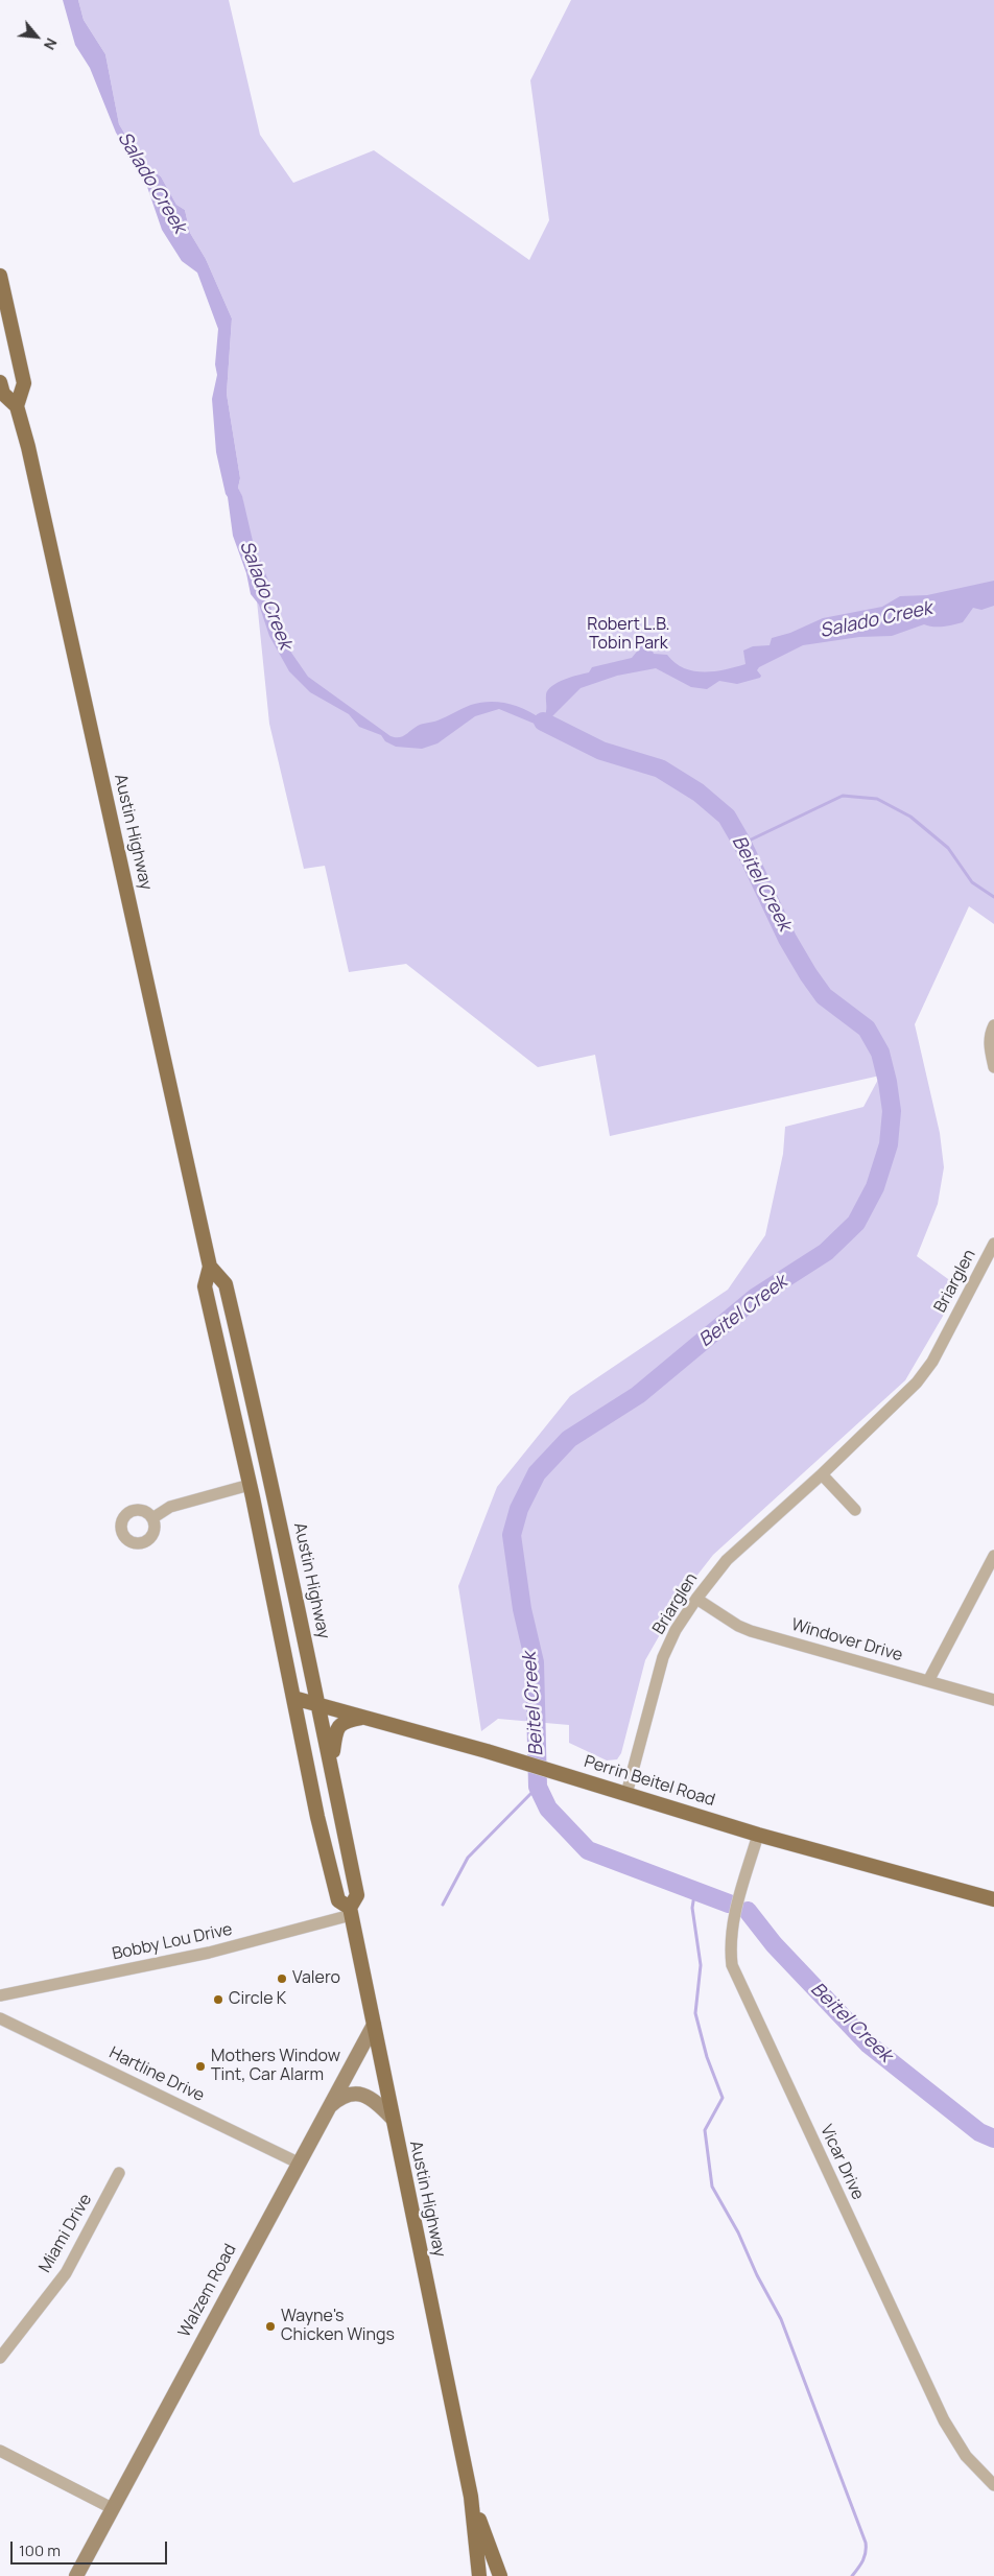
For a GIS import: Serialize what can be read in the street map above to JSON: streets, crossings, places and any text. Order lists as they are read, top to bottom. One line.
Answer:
{"streets":{"main road":["Austin Highway","Perrin Beitel Road","Walzem Road"],"street":["Briarglen","Windover Drive","Bobby Lou Drive","Hartline Drive","Vicar Drive","Miami Drive"]},"crossings":[["Austin Highway","Perrin Beitel Road"],["Austin Highway","Bobby Lou Drive"],["Austin Highway","Walzem Road"],["Briarglen","Windover Drive"],["Briarglen","Perrin Beitel Road"],["Perrin Beitel Road","Vicar Drive"],["Hartline Drive","Walzem Road"]],"water":["Salado Creek","Beitel Creek"],"parks":["Robert L.B. Tobin Park"],"places":["Valero","Circle K","Mothers Window Tint, Car Alarm","Wayne's Chicken Wings"],"scale_bar":"100 m","north":"bottom right"}
